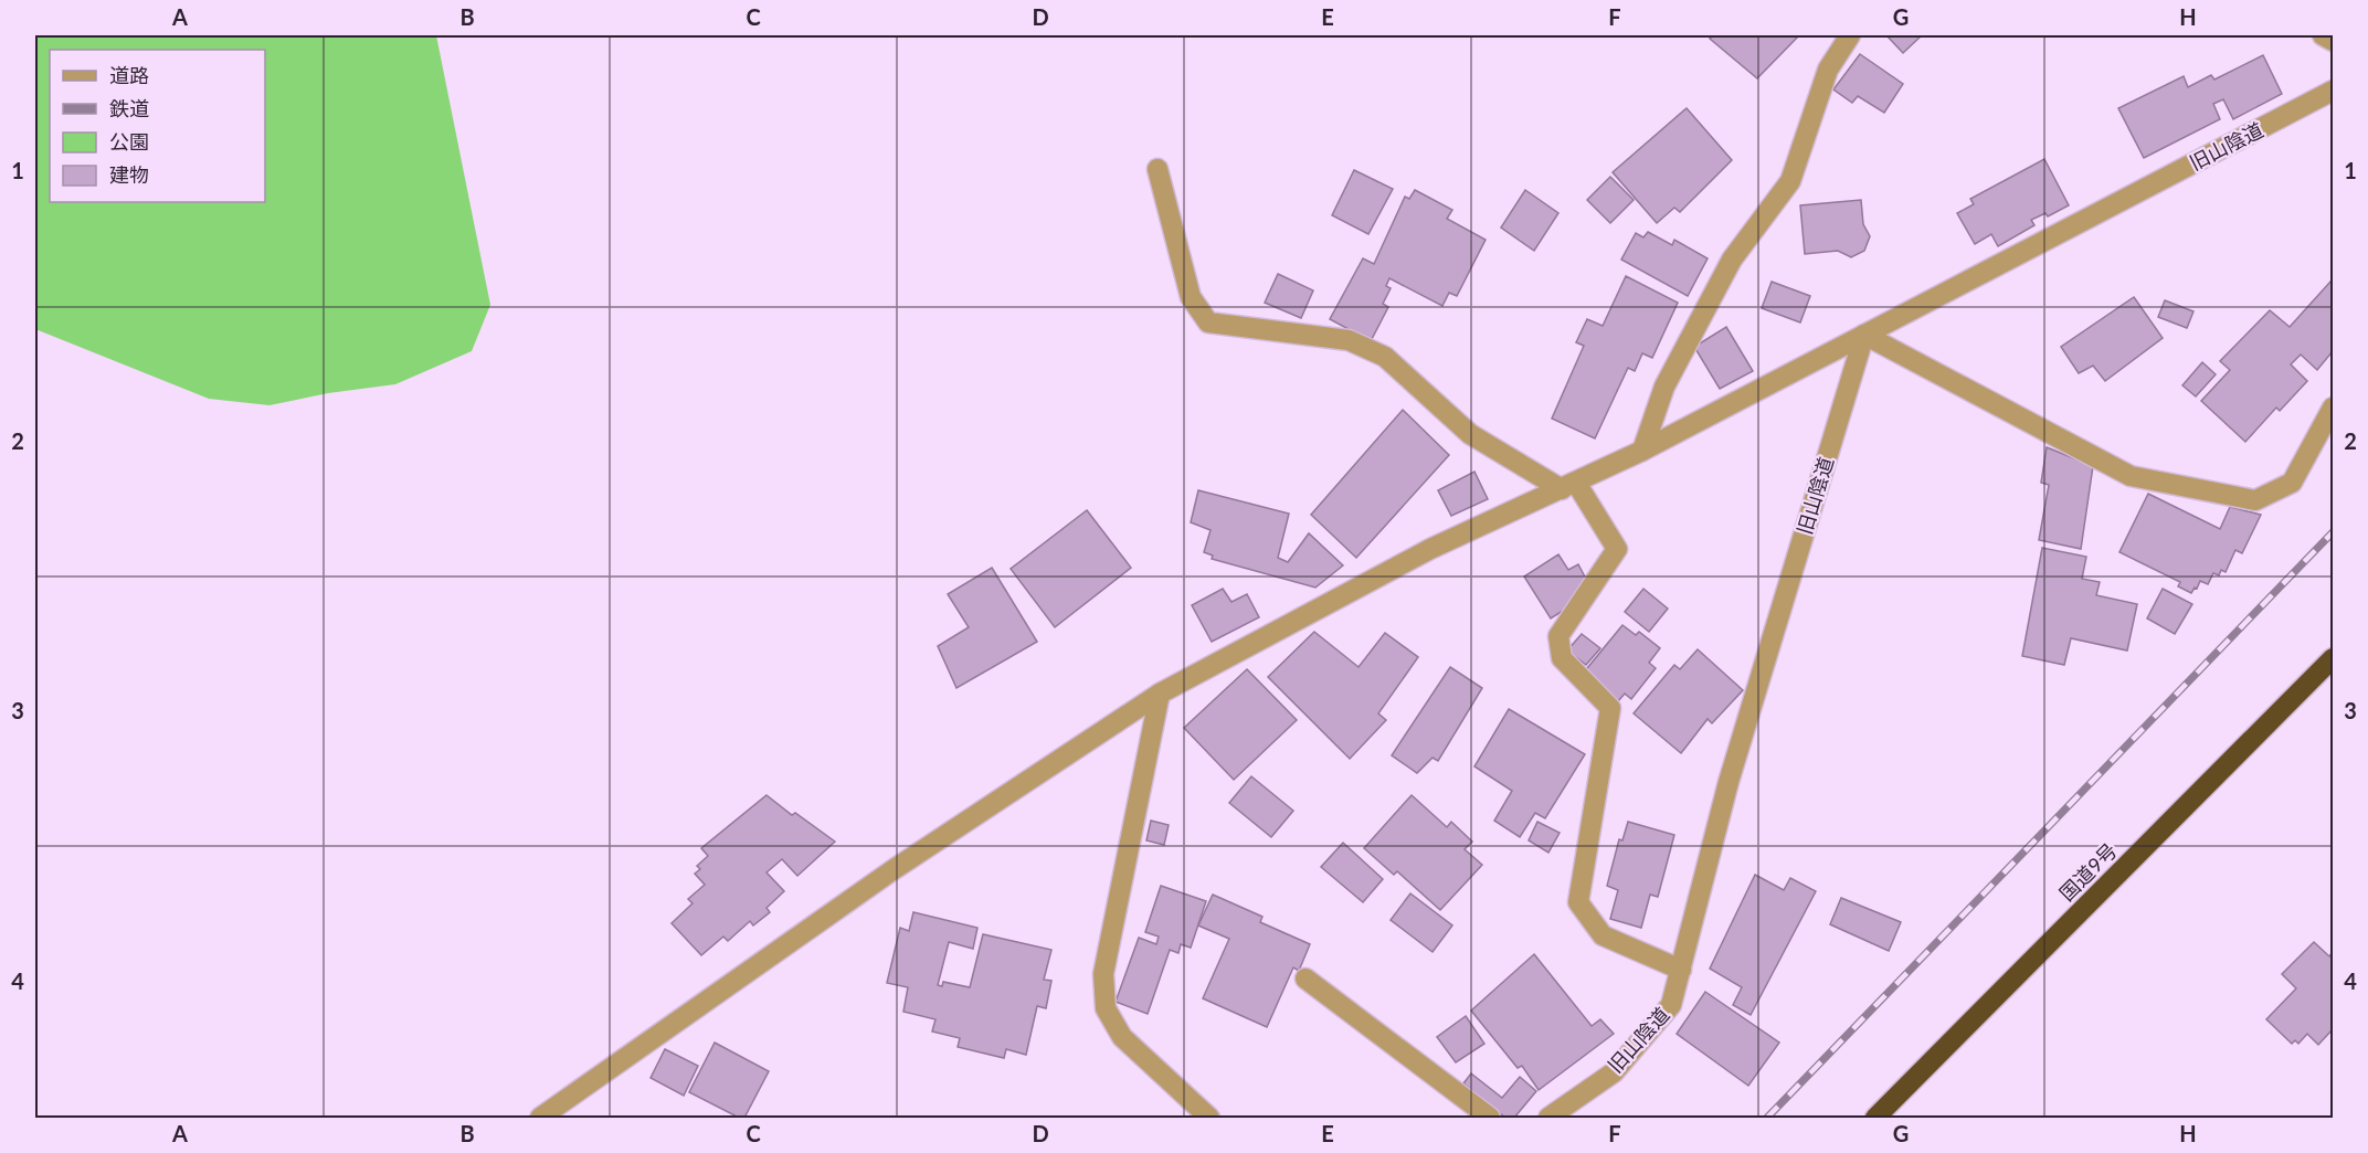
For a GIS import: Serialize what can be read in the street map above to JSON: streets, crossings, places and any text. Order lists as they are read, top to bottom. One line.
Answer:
{"streets":{"highway":["国道9号"],"street":["旧山陰道"]},"legend":["道路","鉄道","公園","建物"],"grid":{"columns":["A","B","C","D","E","F","G","H"],"rows":["1","2","3","4"]}}
